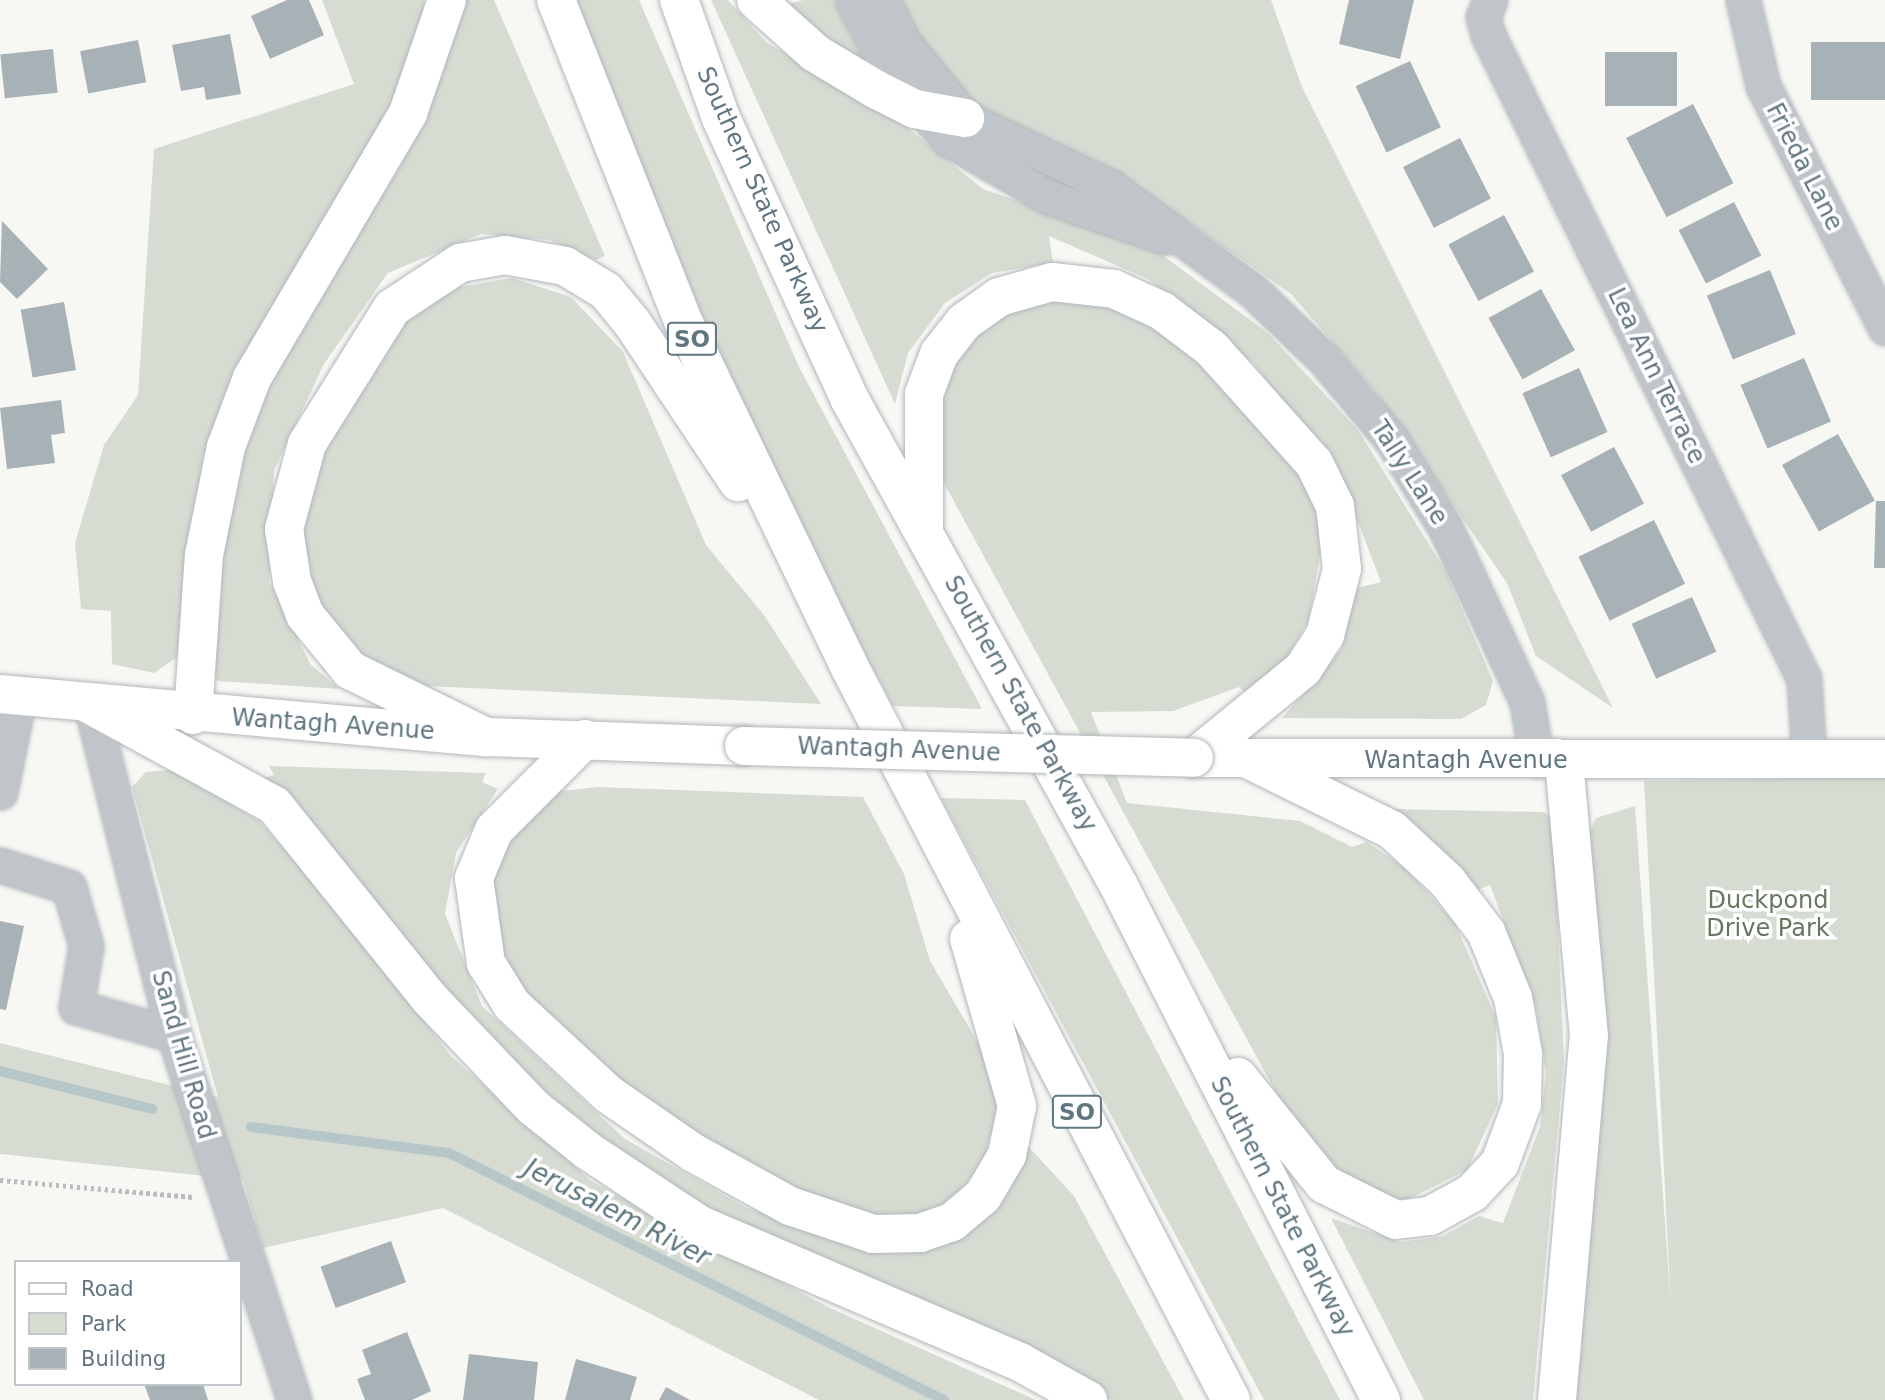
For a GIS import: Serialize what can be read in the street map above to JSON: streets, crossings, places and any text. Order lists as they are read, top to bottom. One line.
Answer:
{"streets":{"main road":["Southern State Parkway","SO","Wantagh Avenue"],"street":["Frieda Lane","Lea Ann Terrace","Tally Lane","Sand Hill Road"]},"crossings":[["Lea Ann Terrace","Wantagh Avenue"],["Tally Lane","Wantagh Avenue"],["Wantagh Avenue","Sand Hill Road"]],"water":["Jerusalem River"],"parks":["Duckpond Drive Park"],"legend":["Road","Park","Building"]}
